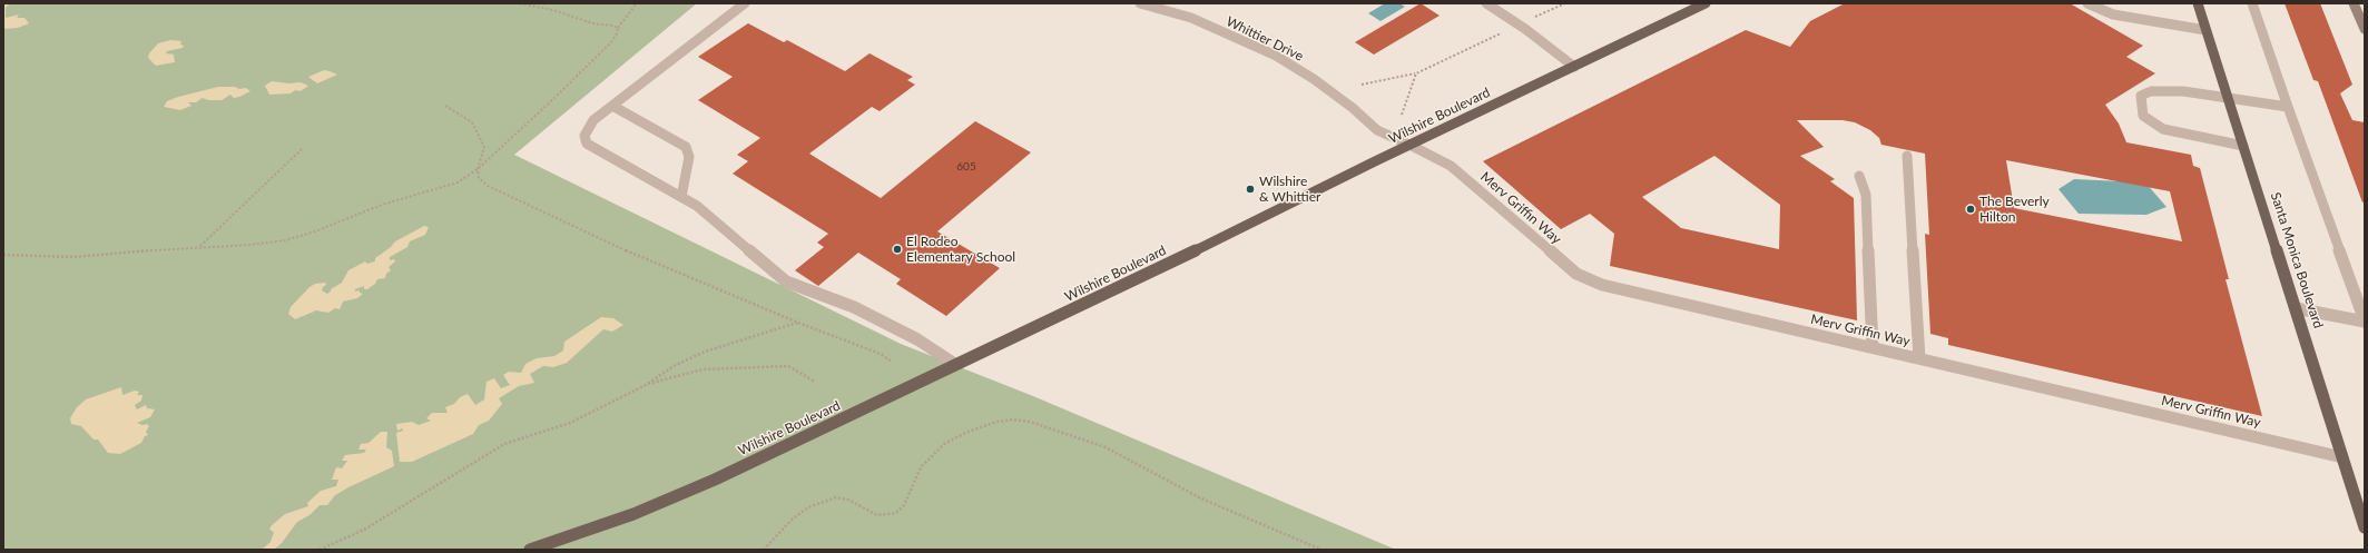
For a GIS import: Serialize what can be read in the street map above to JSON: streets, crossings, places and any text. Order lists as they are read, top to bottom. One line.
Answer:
{"streets":{"main road":["Wilshire Boulevard","Santa Monica Boulevard"],"street":["Whittier Drive","Merv Griffin Way"]},"crossings":[["Whittier Drive","Wilshire Boulevard"],["Whittier Drive","Merv Griffin Way"],["Wilshire Boulevard","Merv Griffin Way"],["Merv Griffin Way","Santa Monica Boulevard"]],"places":["Wilshire & Whittier","The Beverly Hilton","El Rodeo Elementary School"],"house_numbers":["605"]}
